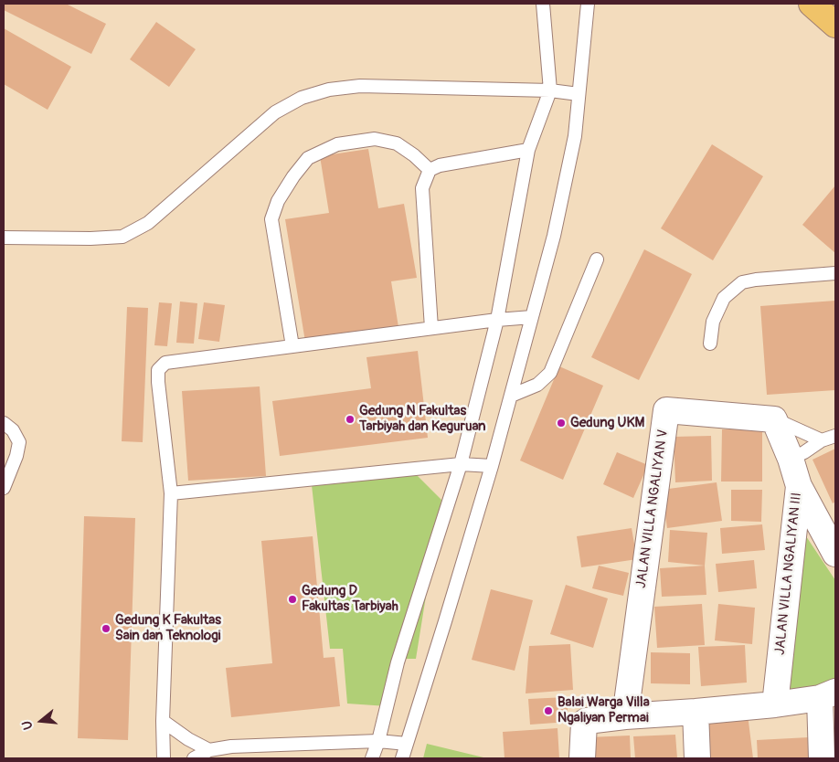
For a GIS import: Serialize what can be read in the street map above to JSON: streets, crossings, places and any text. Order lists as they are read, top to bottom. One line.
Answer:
{"streets":{"street":["JALAN VILLA NGALIYAN V","JALAN VILLA NGALIYAN III"]},"crossings":[["JALAN VILLA NGALIYAN V","JALAN VILLA NGALIYAN III"]],"places":["Gedung N Fakultas Tarbiyah dan Keguruan","Gedung UKM","Gedung D Fakultas Tarbiyah","Gedung K Fakultas Sain dan Teknologi","Balai Warga Villa Ngaliyan Permai"],"north":"left"}
